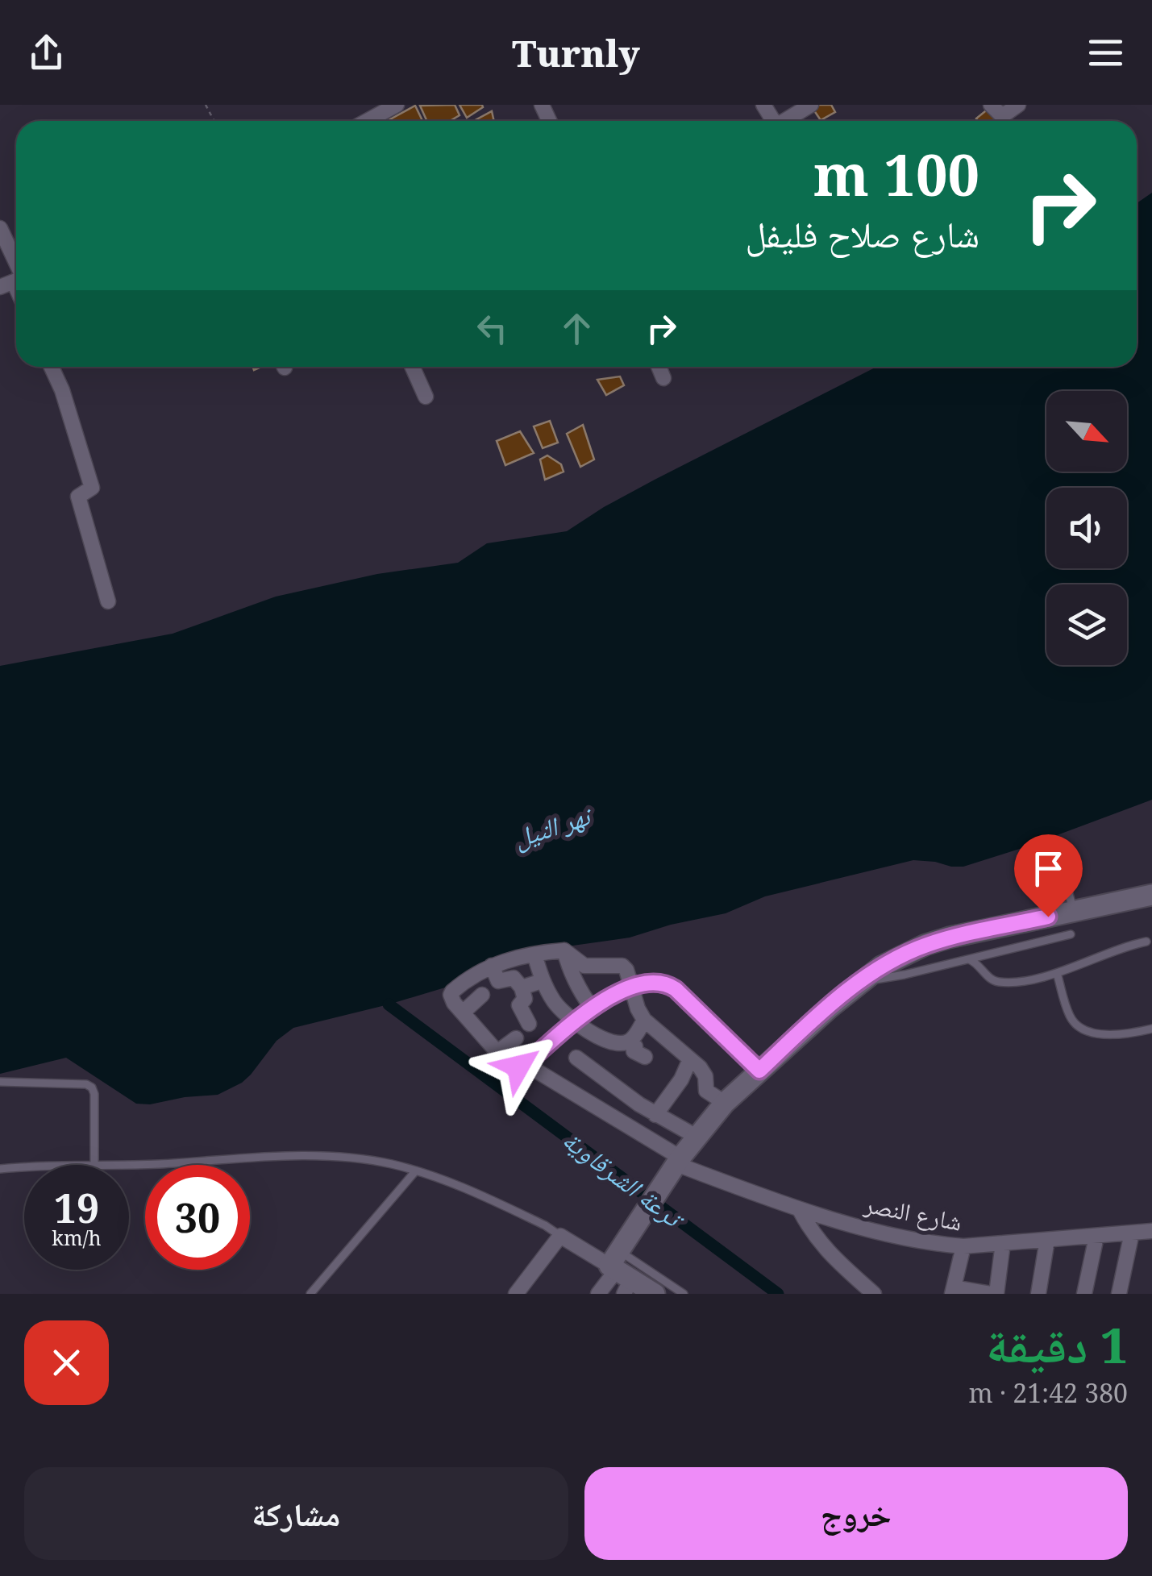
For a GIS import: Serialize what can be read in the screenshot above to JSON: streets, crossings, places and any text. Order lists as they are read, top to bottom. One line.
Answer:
{"streets":{"street":["شارع النصر"]},"water":["نهر النيل","ترعة الشرقاوية"],"north":"bottom right","page":{"header":"Turnly","turn":["100 m","شارع صلاح فليفل"],"speed":"19 km/h","limit":"30","heading":["1 دقيقة","380 m · 21:42"],"buttons":["خروج","مشاركة"]}}
